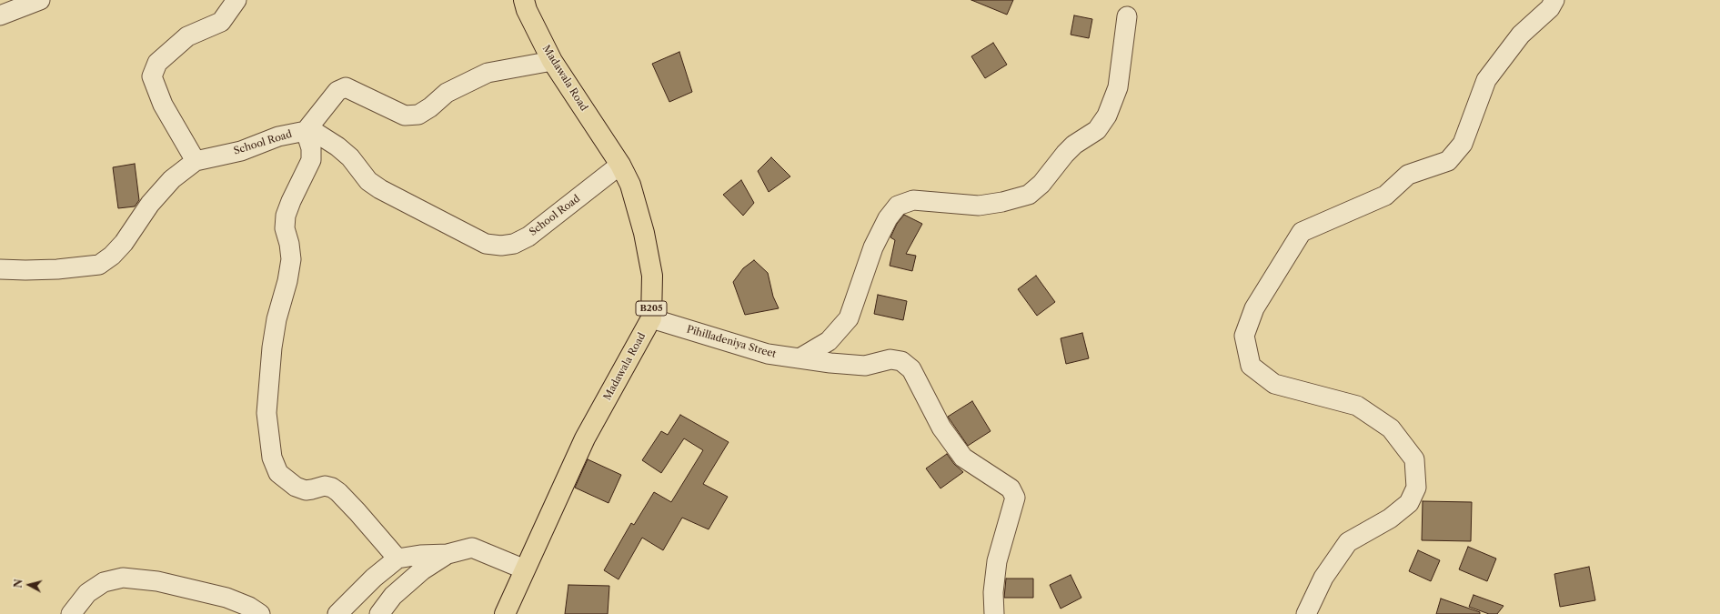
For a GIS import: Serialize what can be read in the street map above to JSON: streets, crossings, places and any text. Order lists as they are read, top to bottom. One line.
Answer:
{"streets":{"main road":["Madawala Road","B205"],"street":["School Road","Pihilladeniya Street"]},"crossings":[["Madawala Road","School Road"],["Madawala Road","Pihilladeniya Street"]],"north":"left"}
